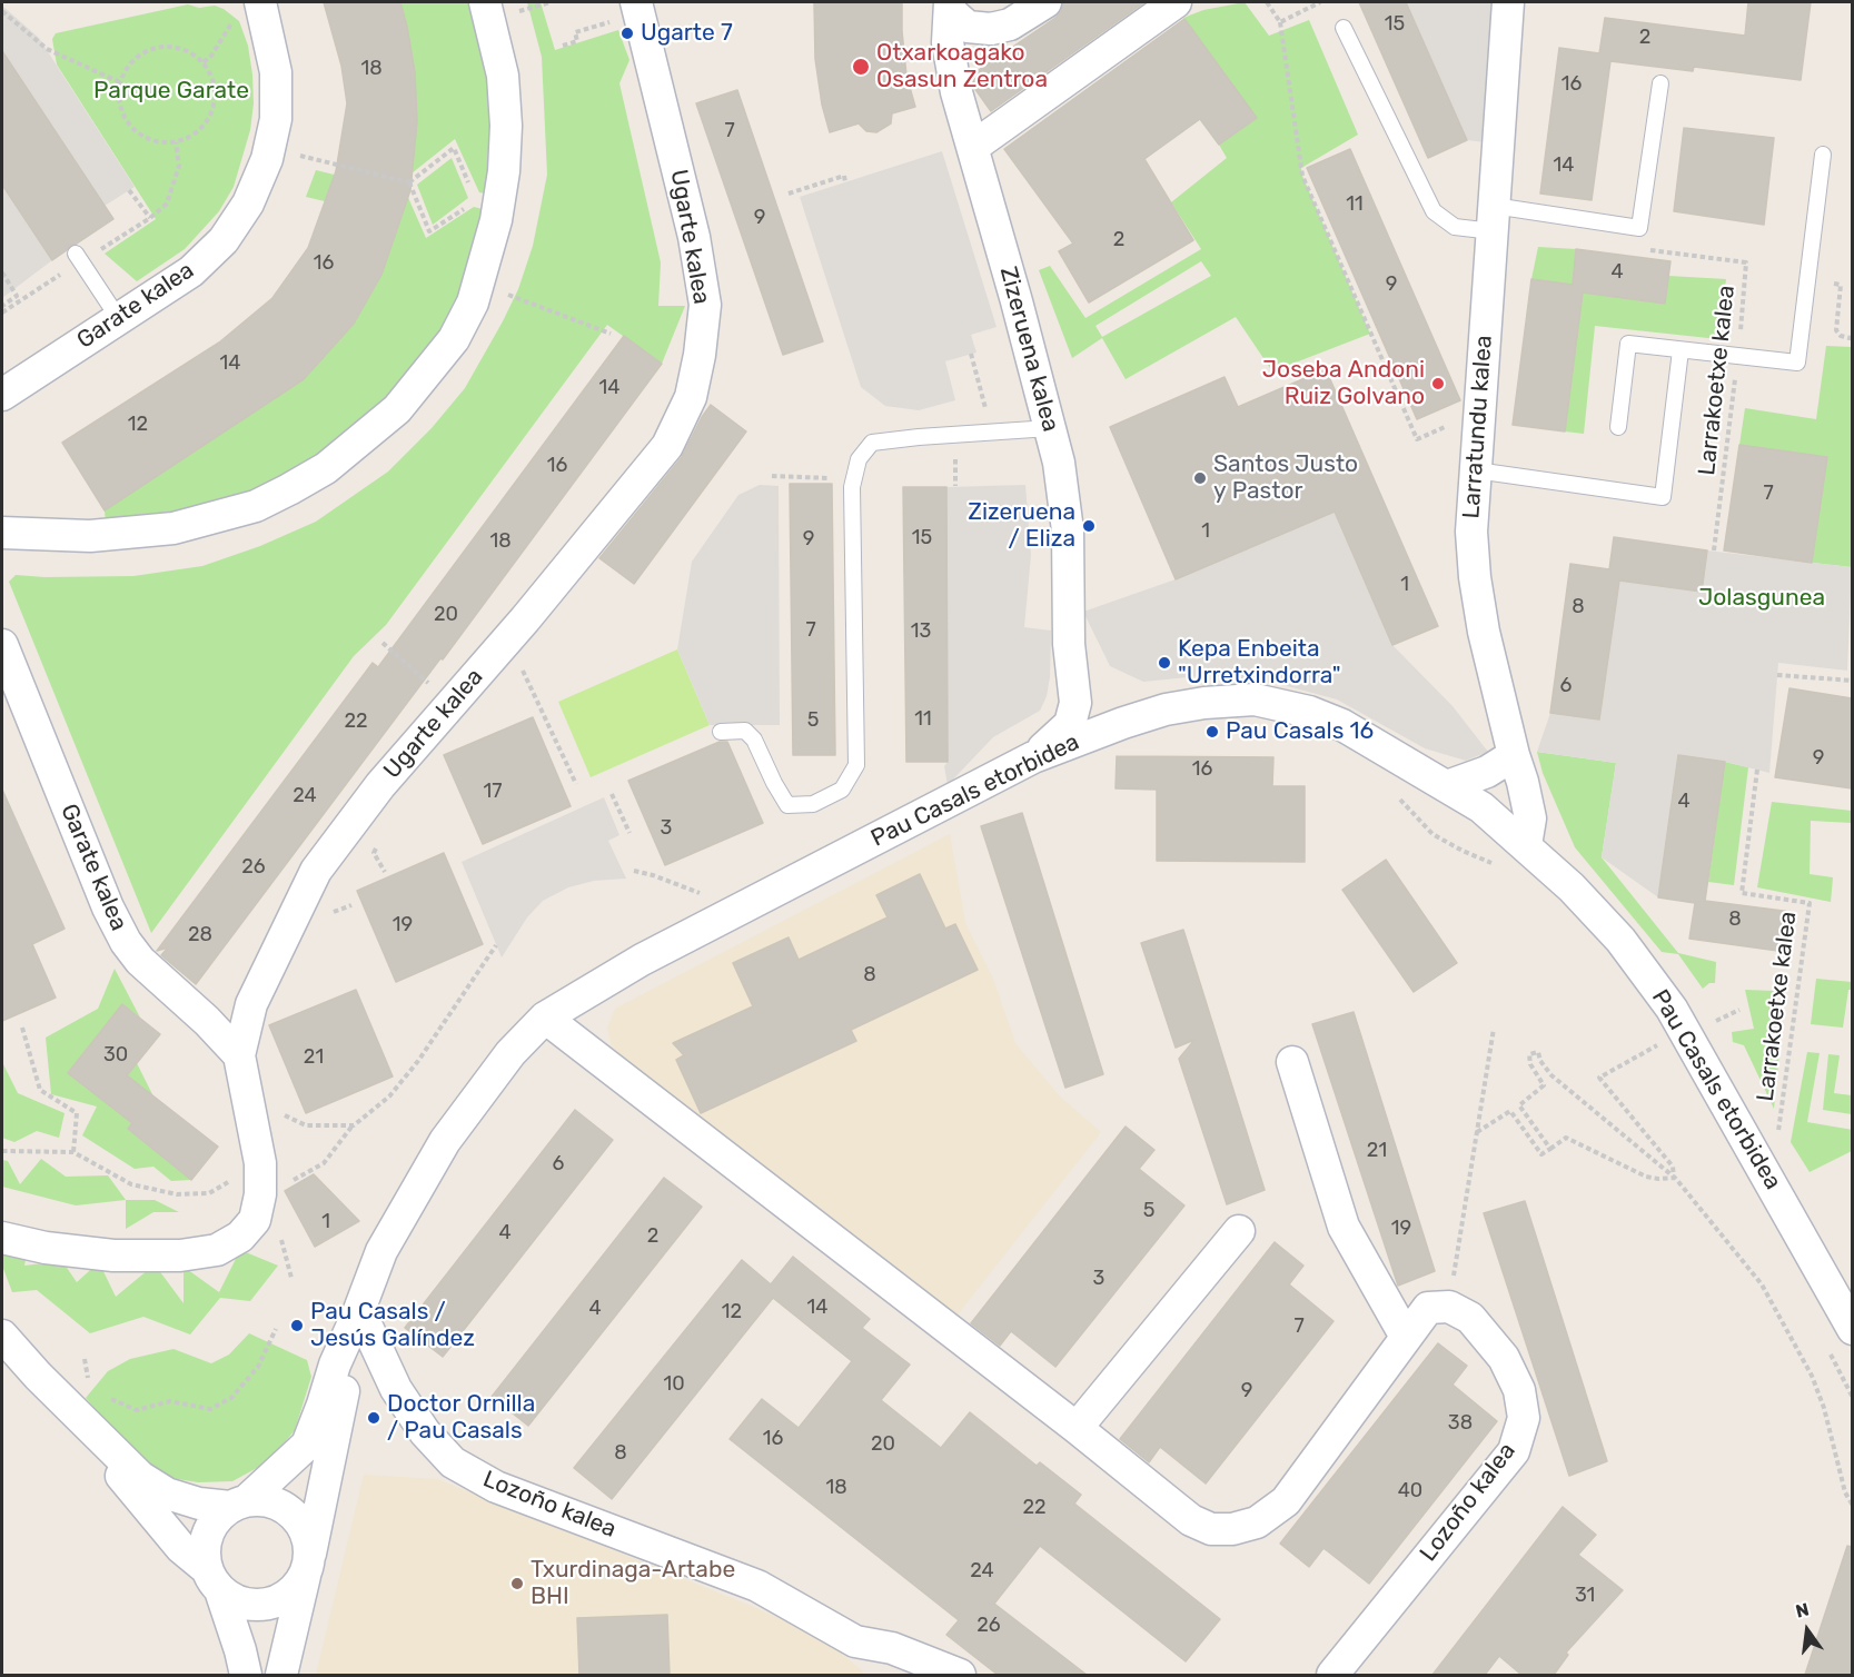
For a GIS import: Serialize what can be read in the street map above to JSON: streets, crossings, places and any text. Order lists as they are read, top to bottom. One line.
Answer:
{"streets":{"street":["Ugarte kalea","Garate kalea","Zizeruena kalea","Larratundu kalea","Pau Casals etorbidea","Lozoño kalea"],"path":["Larrakoetxe kalea"]},"crossings":[["Ugarte kalea","Garate kalea"],["Larratundu kalea","Pau Casals etorbidea"],["Pau Casals etorbidea","Lozoño kalea"]],"parks":["Parque Garate","Jolasgunea"],"places":["Ugarte 7","Otxarkoagako Osasun Zentroa","Joseba Andoni Ruiz Golvano","Santos Justo y Pastor","Zizeruena / Eliza","Kepa Enbeita \"Urretxindorra\"","Pau Casals 16","Pau Casals / Jesús Galíndez","Doctor Ornilla / Pau Casals","Txurdinaga-Artabe BHI"],"house_numbers":["15","2","18","16","7","14","11","9","2","16","4","9","14","14","12","16","7","1","15","9","18","1","8","20","7","13","6","11","5","22","9","16","17","24","4","3","26","8","19","28","8","30","21","21","6","5","1","19","4","2","3","14","4","12","7","10","9","38","16","20","8","18","40","22","24","31","26"],"north":"top"}
